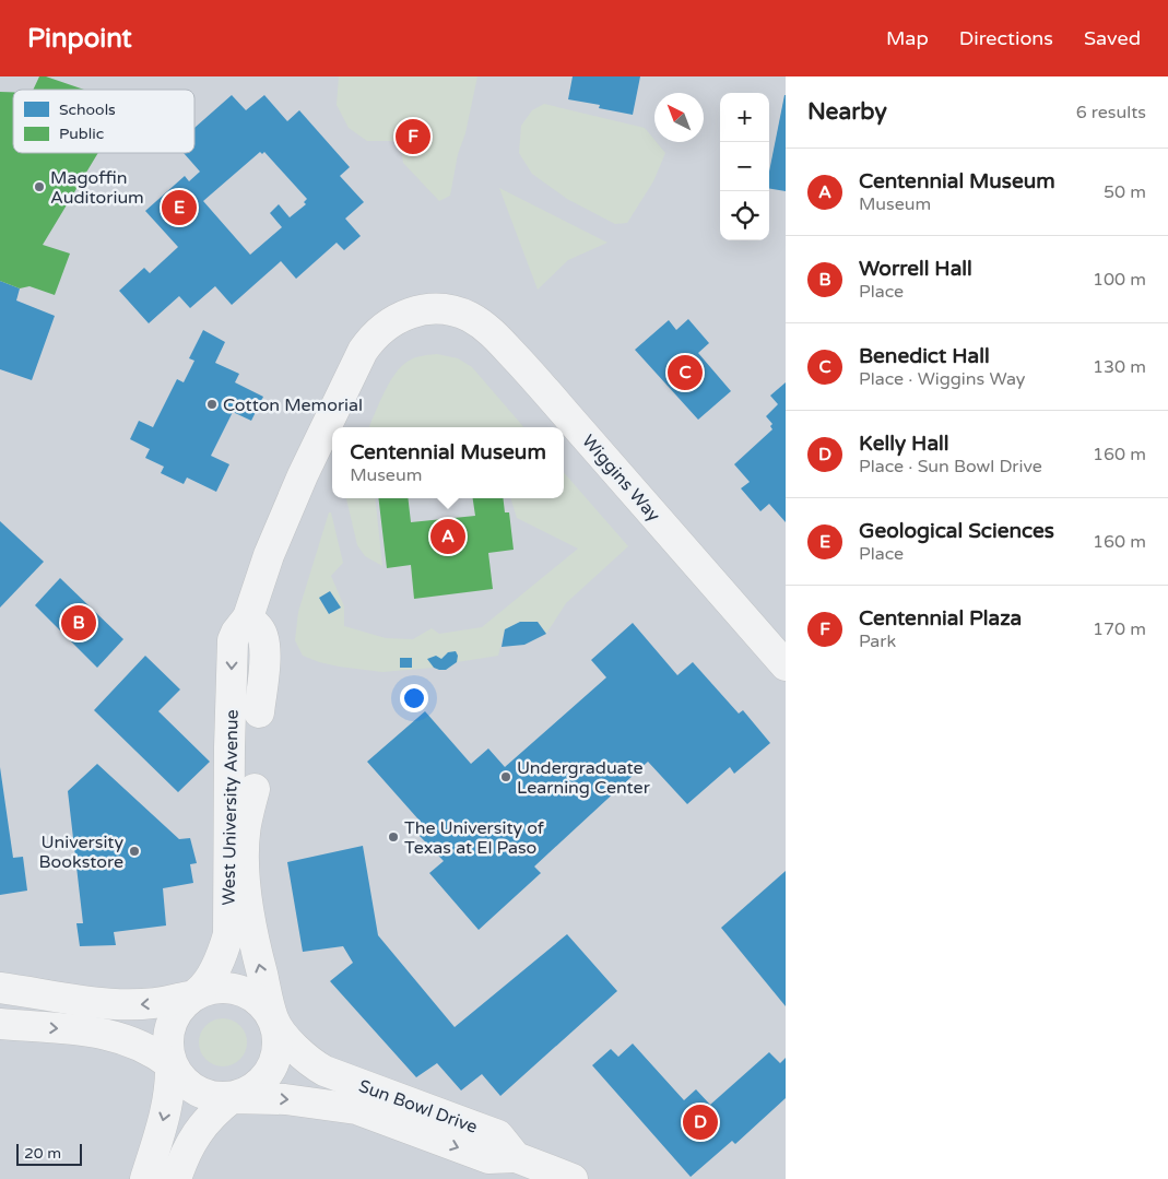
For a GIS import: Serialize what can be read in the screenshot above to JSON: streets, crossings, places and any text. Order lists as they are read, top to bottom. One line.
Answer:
{"streets":{"street":["Wiggins Way","West University Avenue","Sun Bowl Drive"]},"crossings":[["Wiggins Way","West University Avenue"],["West University Avenue","Sun Bowl Drive"]],"places":["Magoffin Auditorium","Cotton Memorial","Undergraduate Learning Center","The University of Texas at El Paso","University Bookstore"],"legend":["Schools","Public"],"scale_bar":"20 m","north":"top left","page":{"header":"Pinpoint","nav":["Map","Directions","Saved"],"heading":["Nearby","6 results"],"map_buttons":["+","−"],"pins":["F","E","C","A","B","D"],"list":[{"mark":"A","name":"Centennial Museum","note":"Museum","value":"50 m"},{"mark":"B","name":"Worrell Hall","note":"Place","value":"100 m"},{"mark":"C","name":"Benedict Hall","note":"Place · Wiggins Way","value":"130 m"},{"mark":"D","name":"Kelly Hall","note":"Place · Sun Bowl Drive","value":"160 m"},{"mark":"E","name":"Geological Sciences","note":"Place","value":"160 m"},{"mark":"F","name":"Centennial Plaza","note":"Park","value":"170 m"}],"popup":["Centennial Museum","Museum"],"scale":"20 m"}}
